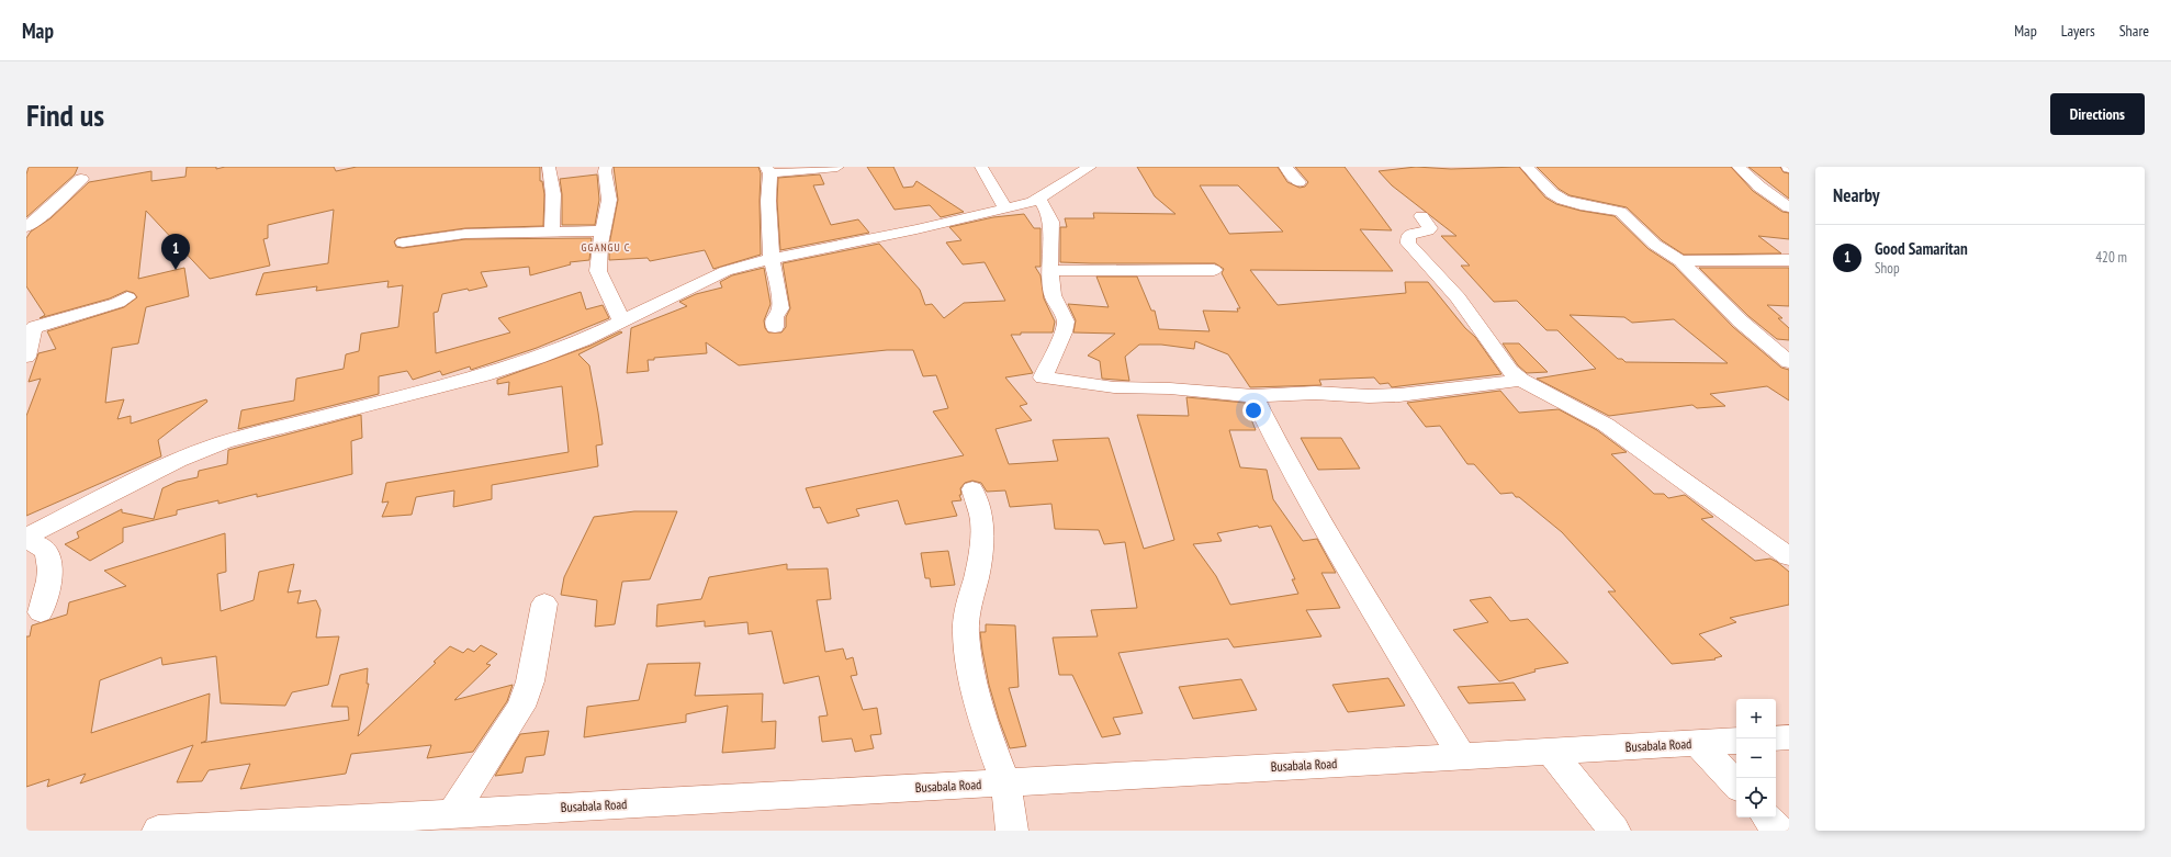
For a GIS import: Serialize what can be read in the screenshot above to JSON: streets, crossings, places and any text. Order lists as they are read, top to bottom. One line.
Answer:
{"streets":{"street":["Busabala Road"]},"districts":["GGANGU C"],"page":{"header":"Map","nav":["Map","Layers","Share"],"buttons":"Directions","title":"Find us","heading":"Nearby","list":[{"mark":"1","name":"Good Samaritan","note":"Shop","value":"420 m"}],"pins":"1","map_buttons":["+","−"]}}
